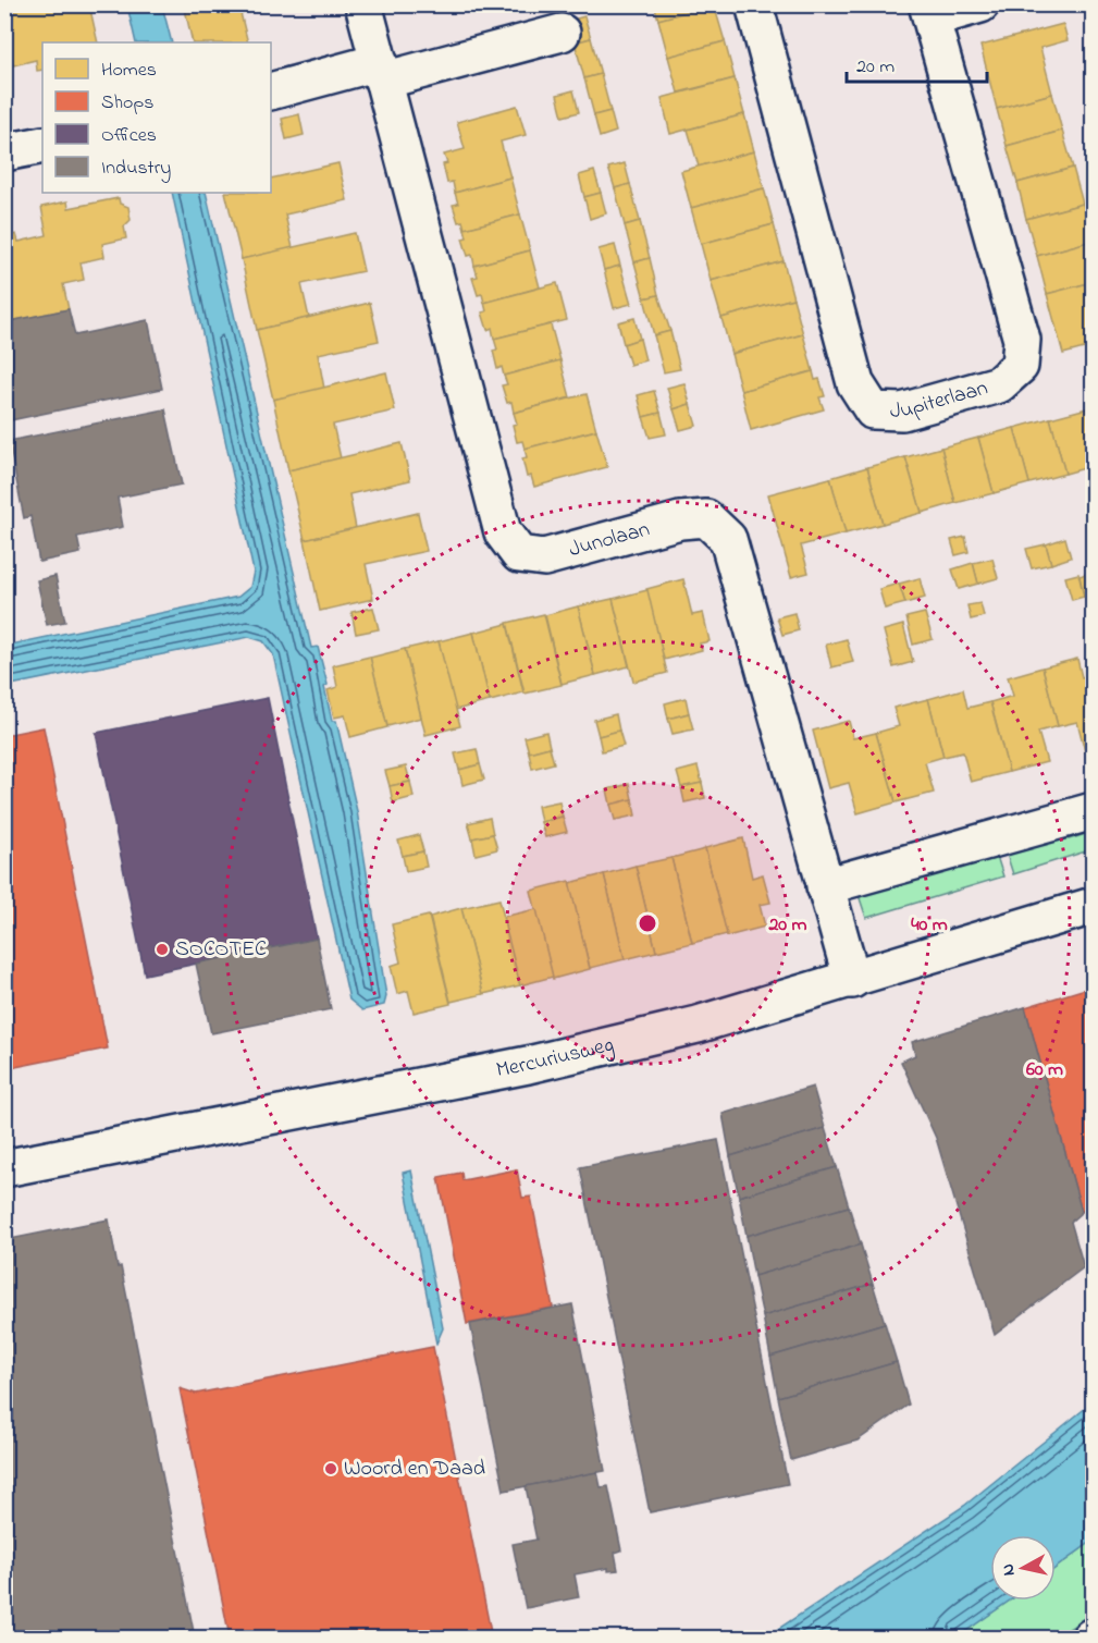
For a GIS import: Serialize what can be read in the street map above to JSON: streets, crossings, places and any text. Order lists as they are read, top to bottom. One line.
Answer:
{"streets":{"street":["Jupiterlaan","Junolaan","Mercuriusweg"]},"crossings":[["Junolaan","Mercuriusweg"]],"places":["SOCOTEC","Woord en Daad"],"legend":["Homes","Shops","Offices","Industry"],"scale_bar":"20 m","north":"left","rings":["20 m","40 m","60 m"]}
